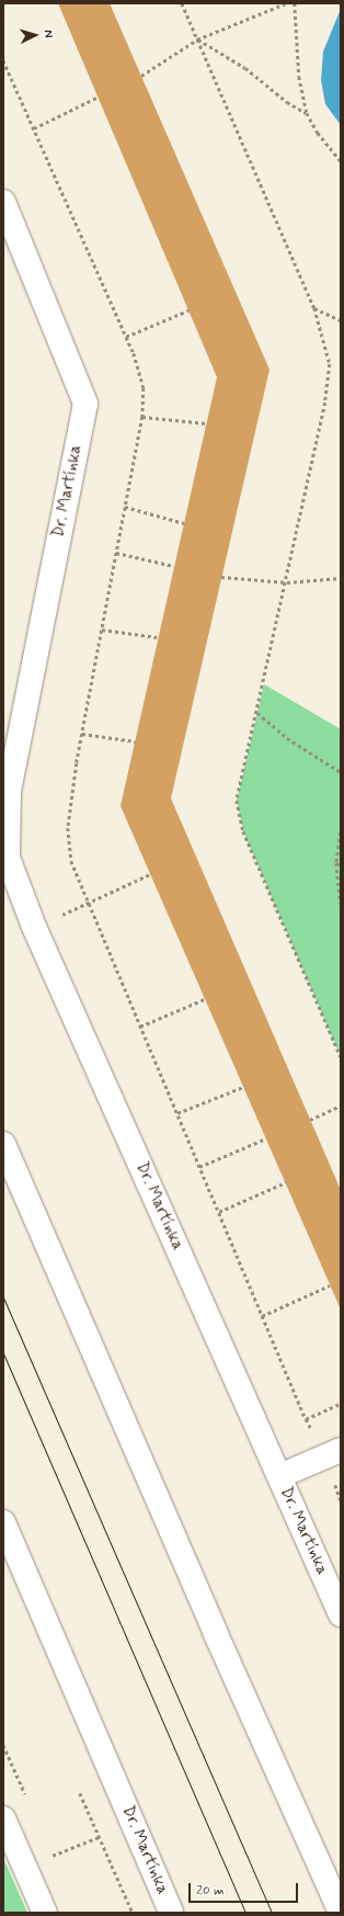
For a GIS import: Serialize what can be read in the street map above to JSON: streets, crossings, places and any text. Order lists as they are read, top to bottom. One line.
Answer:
{"streets":{"street":["Dr. Martínka"]},"scale_bar":"20 m","north":"right"}
